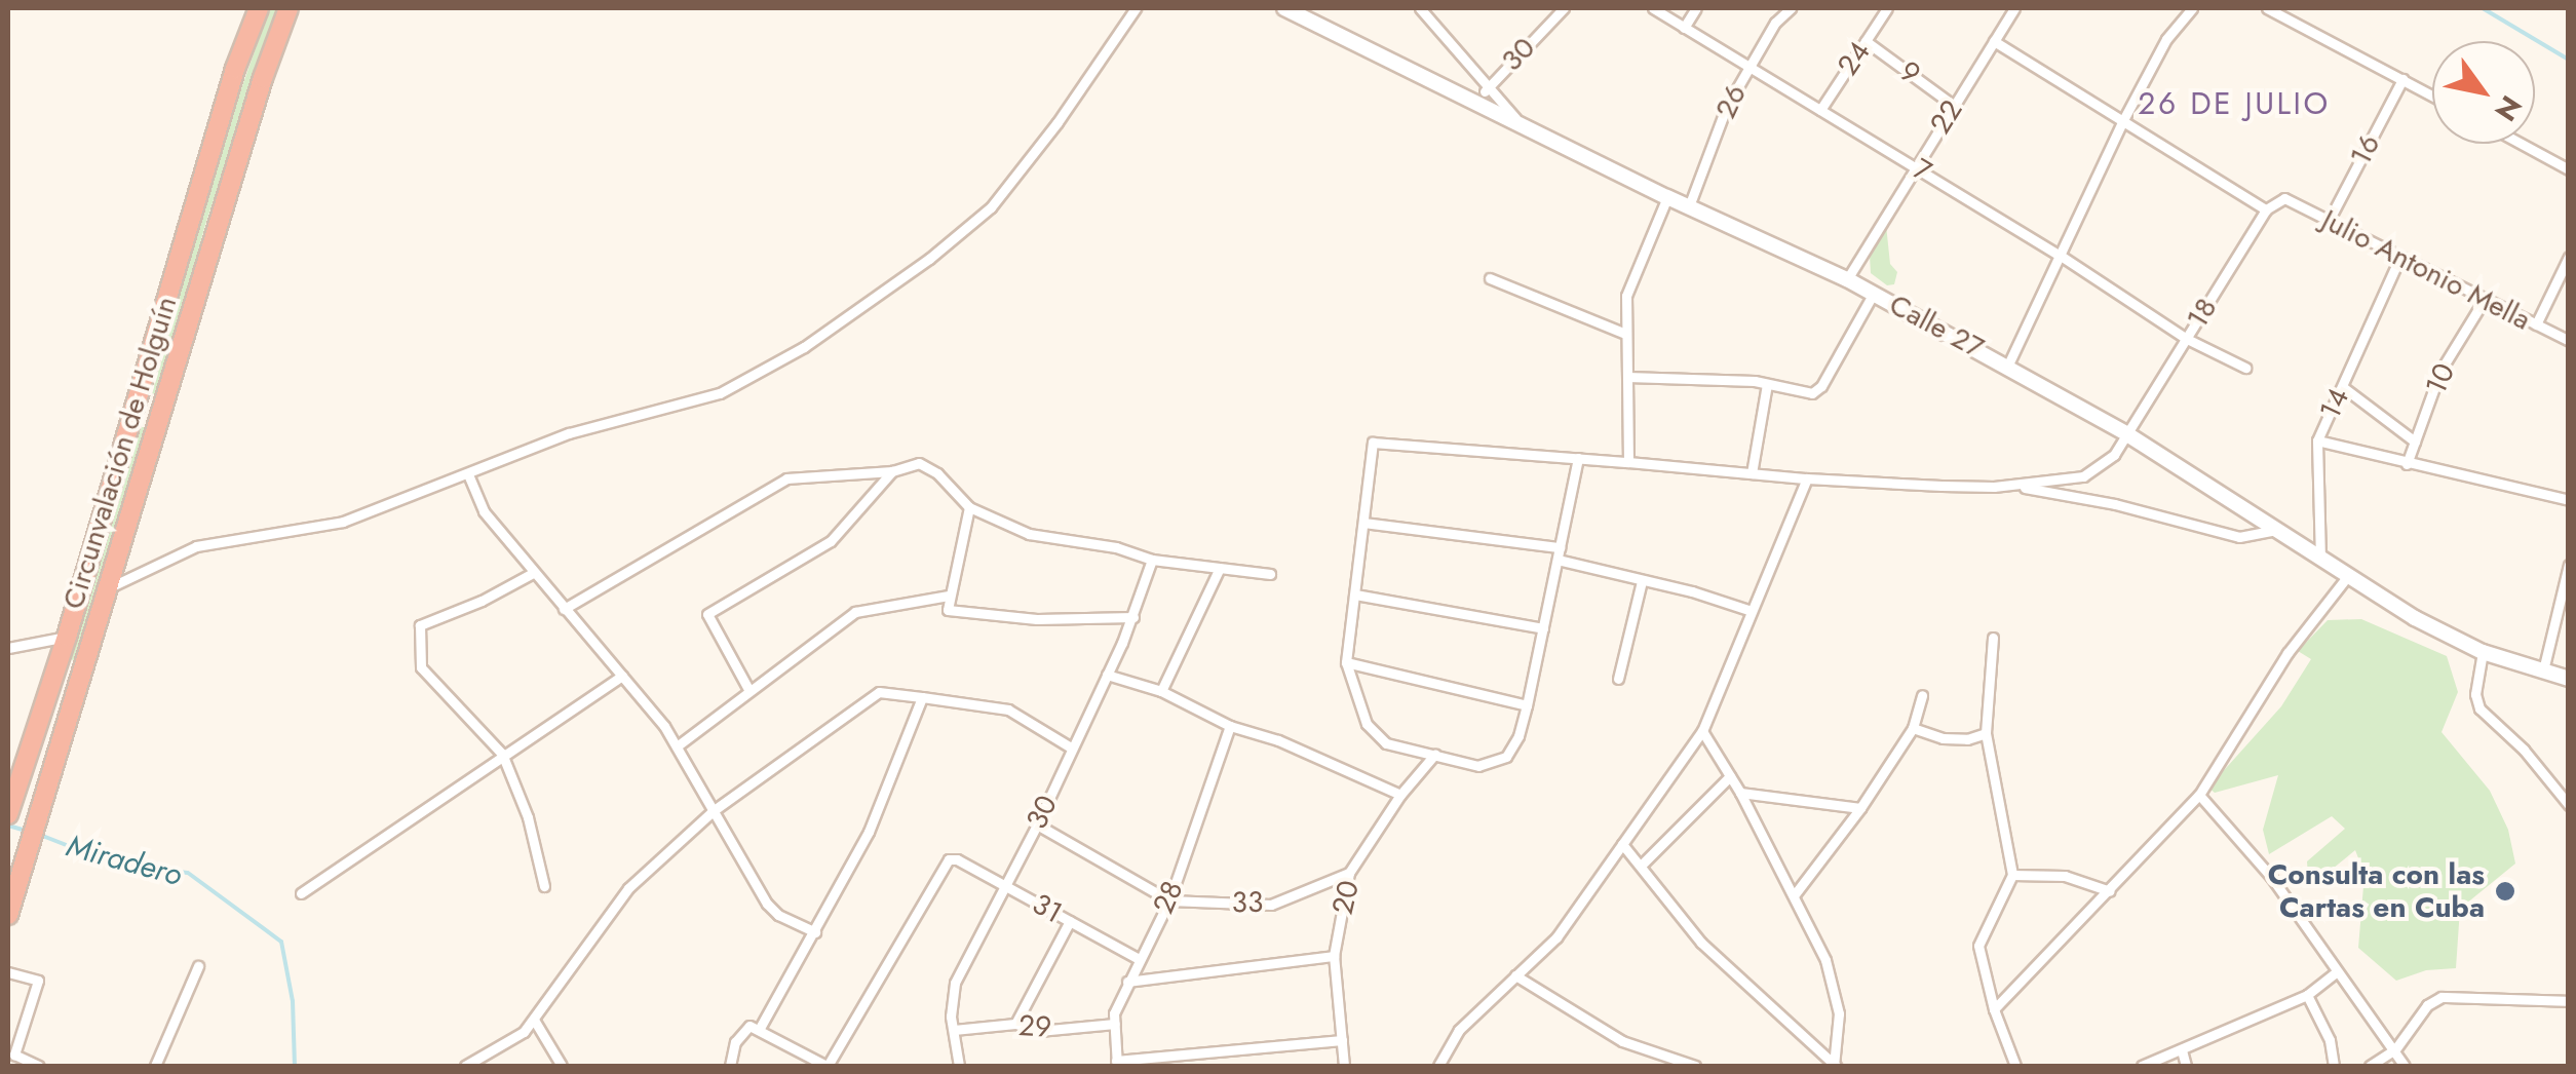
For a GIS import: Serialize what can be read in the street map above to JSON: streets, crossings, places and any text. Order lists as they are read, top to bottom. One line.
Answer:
{"streets":{"highway":["Circunvalación de Holguín"],"main road":["Calle 27"],"street":["30","24","9","26","22","16","7","Julio Antonio Mella","18","10","14","28","20","33","31","29"]},"crossings":[["30","Calle 27"],["30","33"],["30","31"],["30","29"],["24","9"],["24","7"],["9","22"],["26","7"],["26","Calle 27"],["22","7"],["22","Calle 27"],["16","Julio Antonio Mella"],["7","18"],["Julio Antonio Mella","18"],["Julio Antonio Mella","10"],["Julio Antonio Mella","14"],["18","Calle 27"],["Calle 27","14"],["28","33"],["28","31"],["28","29"],["20","33"]],"districts":["26 DE JULIO"],"water":["Miradero"],"places":["Consulta con las Cartas en Cuba"],"north":"bottom right"}
